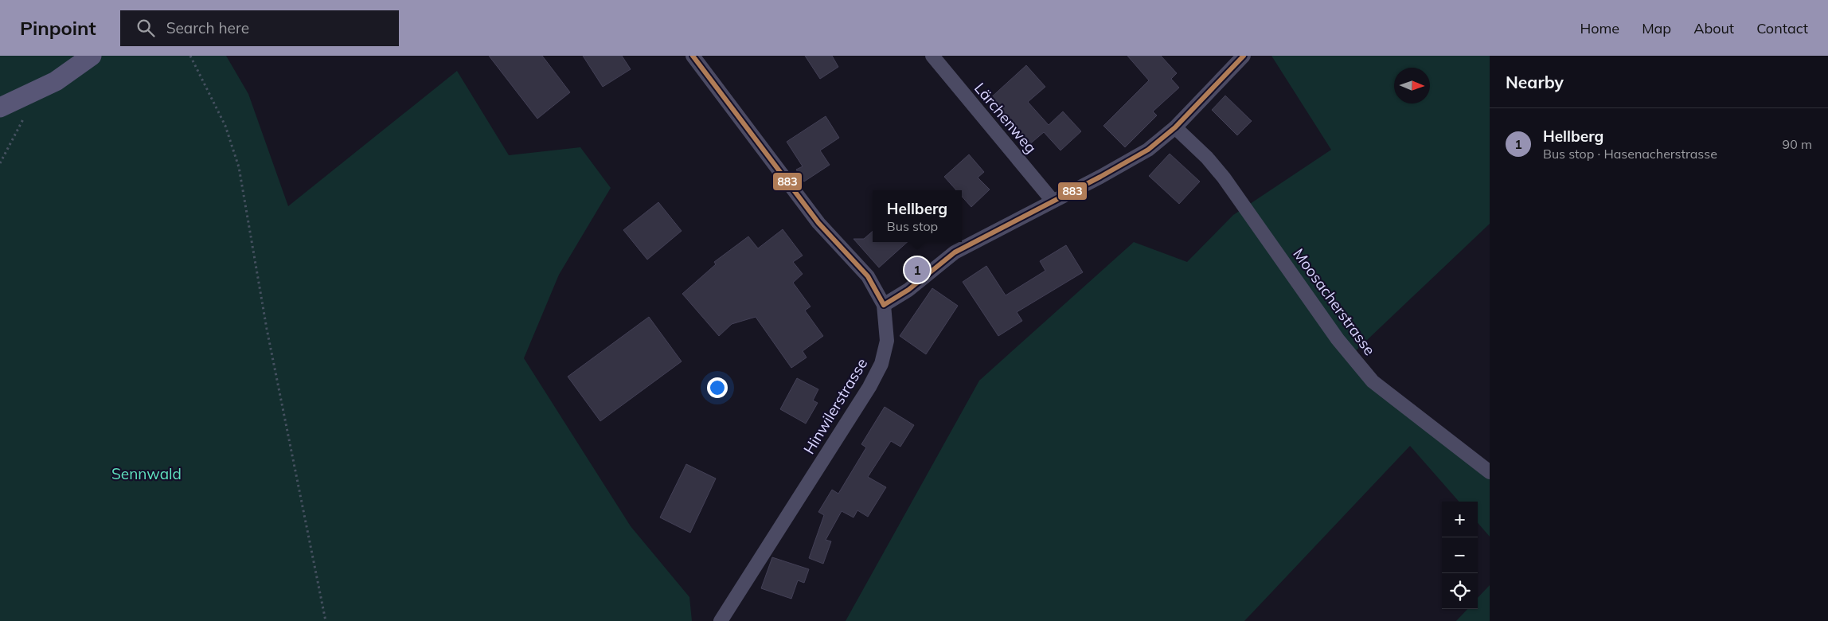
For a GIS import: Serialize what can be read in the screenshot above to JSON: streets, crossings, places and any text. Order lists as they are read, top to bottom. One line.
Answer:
{"streets":{"street":["Lärchenweg","Moosacherstrasse","Hinwilerstrasse"]},"parks":["Sennwald"],"lines":["transit line 883"],"north":"right","page":{"header":"Pinpoint","search":"Search here","nav":["Home","Map","About","Contact"],"heading":"Nearby","list":[{"mark":"1","name":"Hellberg","note":"Bus stop · Hasenacherstrasse","value":"90 m"}],"popup":["Hellberg","Bus stop"],"pins":"1","map_buttons":["+","−"]}}
